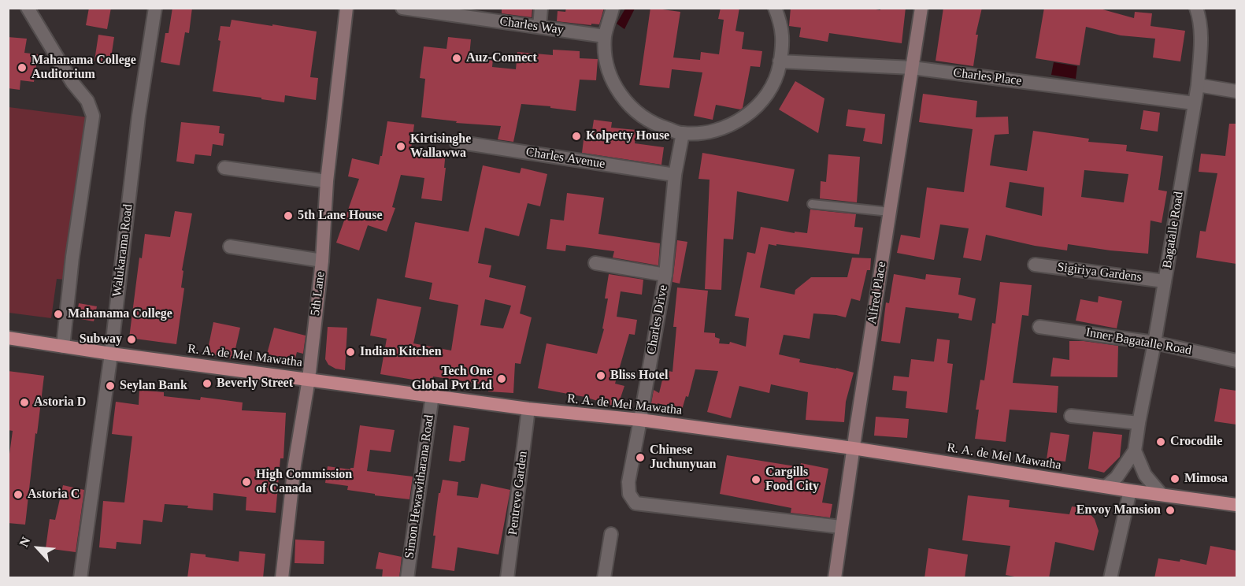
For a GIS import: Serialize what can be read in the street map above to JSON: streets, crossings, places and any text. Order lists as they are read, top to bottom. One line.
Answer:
{"streets":{"highway":["R. A. de Mel Mawatha"],"main road":["Alfred Place","5th Lane"],"street":["Charles Way","Charles Place","Charles Avenue","Bagatalle Road","Walukarama Road","Sigiriya Gardens","Charles Drive","Inner Bagatalle Road","Simon Hewawitharana Road","Pentreve Garden"]},"crossings":[["Charles Place","Bagatalle Road"],["Charles Place","Alfred Place"],["Charles Avenue","Charles Drive"],["Bagatalle Road","Sigiriya Gardens"],["Bagatalle Road","Inner Bagatalle Road"],["Bagatalle Road","R. A. de Mel Mawatha"],["Walukarama Road","R. A. de Mel Mawatha"],["Alfred Place","Charles Drive"],["Alfred Place","R. A. de Mel Mawatha"],["5th Lane","R. A. de Mel Mawatha"],["Charles Drive","R. A. de Mel Mawatha"],["R. A. de Mel Mawatha","Simon Hewawitharana Road"],["R. A. de Mel Mawatha","Pentreve Garden"]],"places":["Auz-Connect","Mahanama College Auditorium","Kolpetty House","Kirtisinghe Wallawwa","5th Lane House","Mahanama College","Subway","Indian Kitchen","Bliss Hotel","Tech One Global Pvt Ltd","Beverly Street","Seylan Bank","Astoria D","Crocodile","Chinese Juchunyuan","Mimosa","Cargills Food City","High Commission of Canada","Astoria C","Envoy Mansion"],"north":"top left"}
